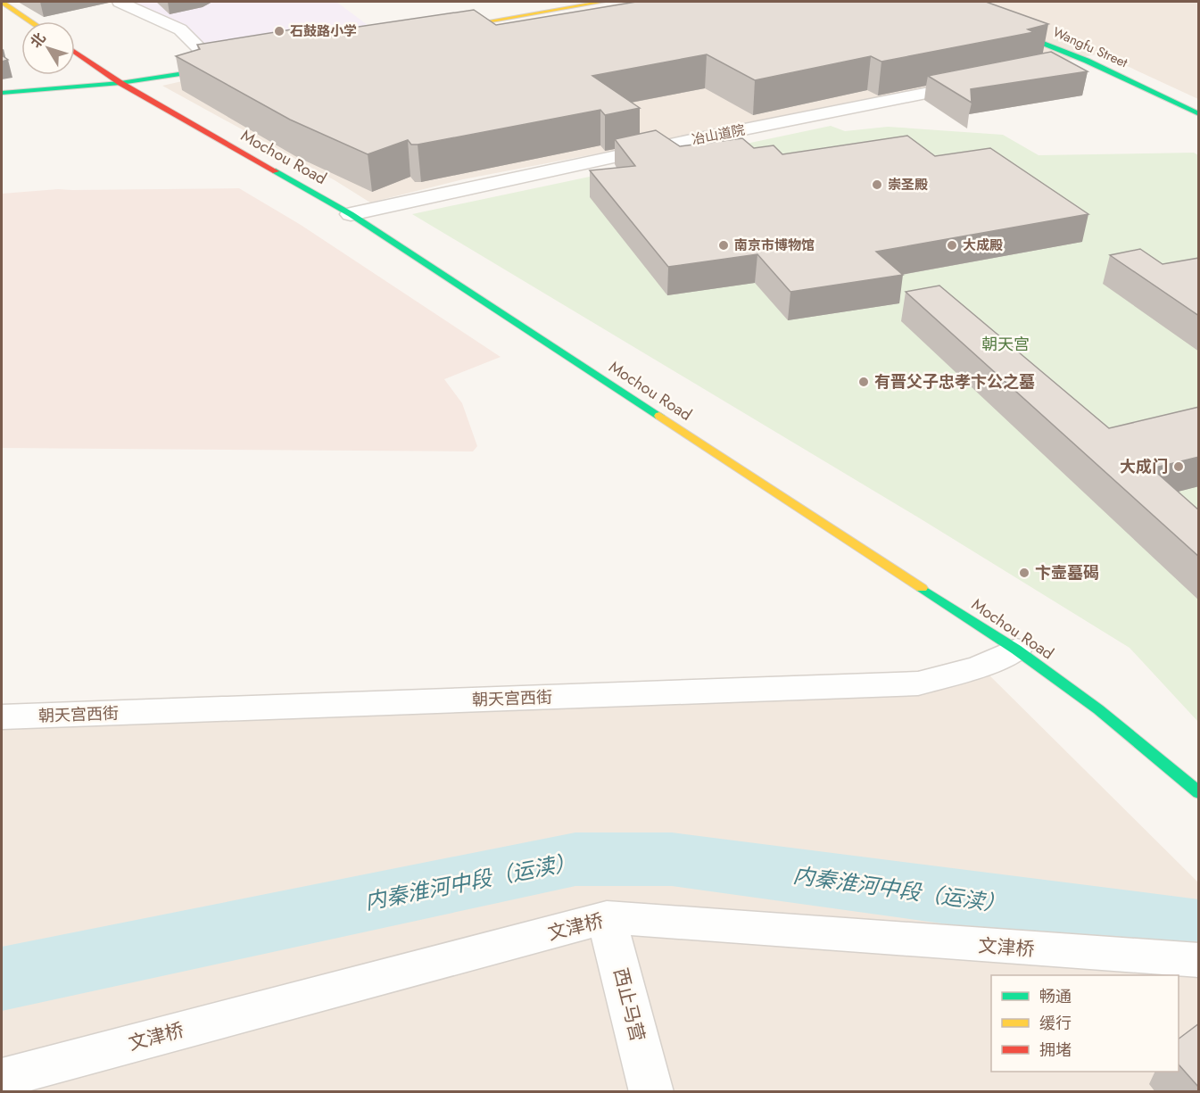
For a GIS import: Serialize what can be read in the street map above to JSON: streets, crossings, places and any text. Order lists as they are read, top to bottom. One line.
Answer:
{"streets":{"main road":["Wangfu Street","Mochou Road"],"street":["冶山道院","朝天宫西街","文津桥","西止马营"]},"crossings":[["冶山道院","Mochou Road"],["Mochou Road","朝天宫西街"],["文津桥","西止马营"]],"water":["内秦淮河中段（运渎）"],"parks":["朝天宫"],"places":["石鼓路小学","崇圣殿","南京市博物馆","大成殿","有晋父子忠孝卞公之墓","大成门","卞壸墓碣"],"legend":["畅通","缓行","拥堵"],"north":"top left"}
